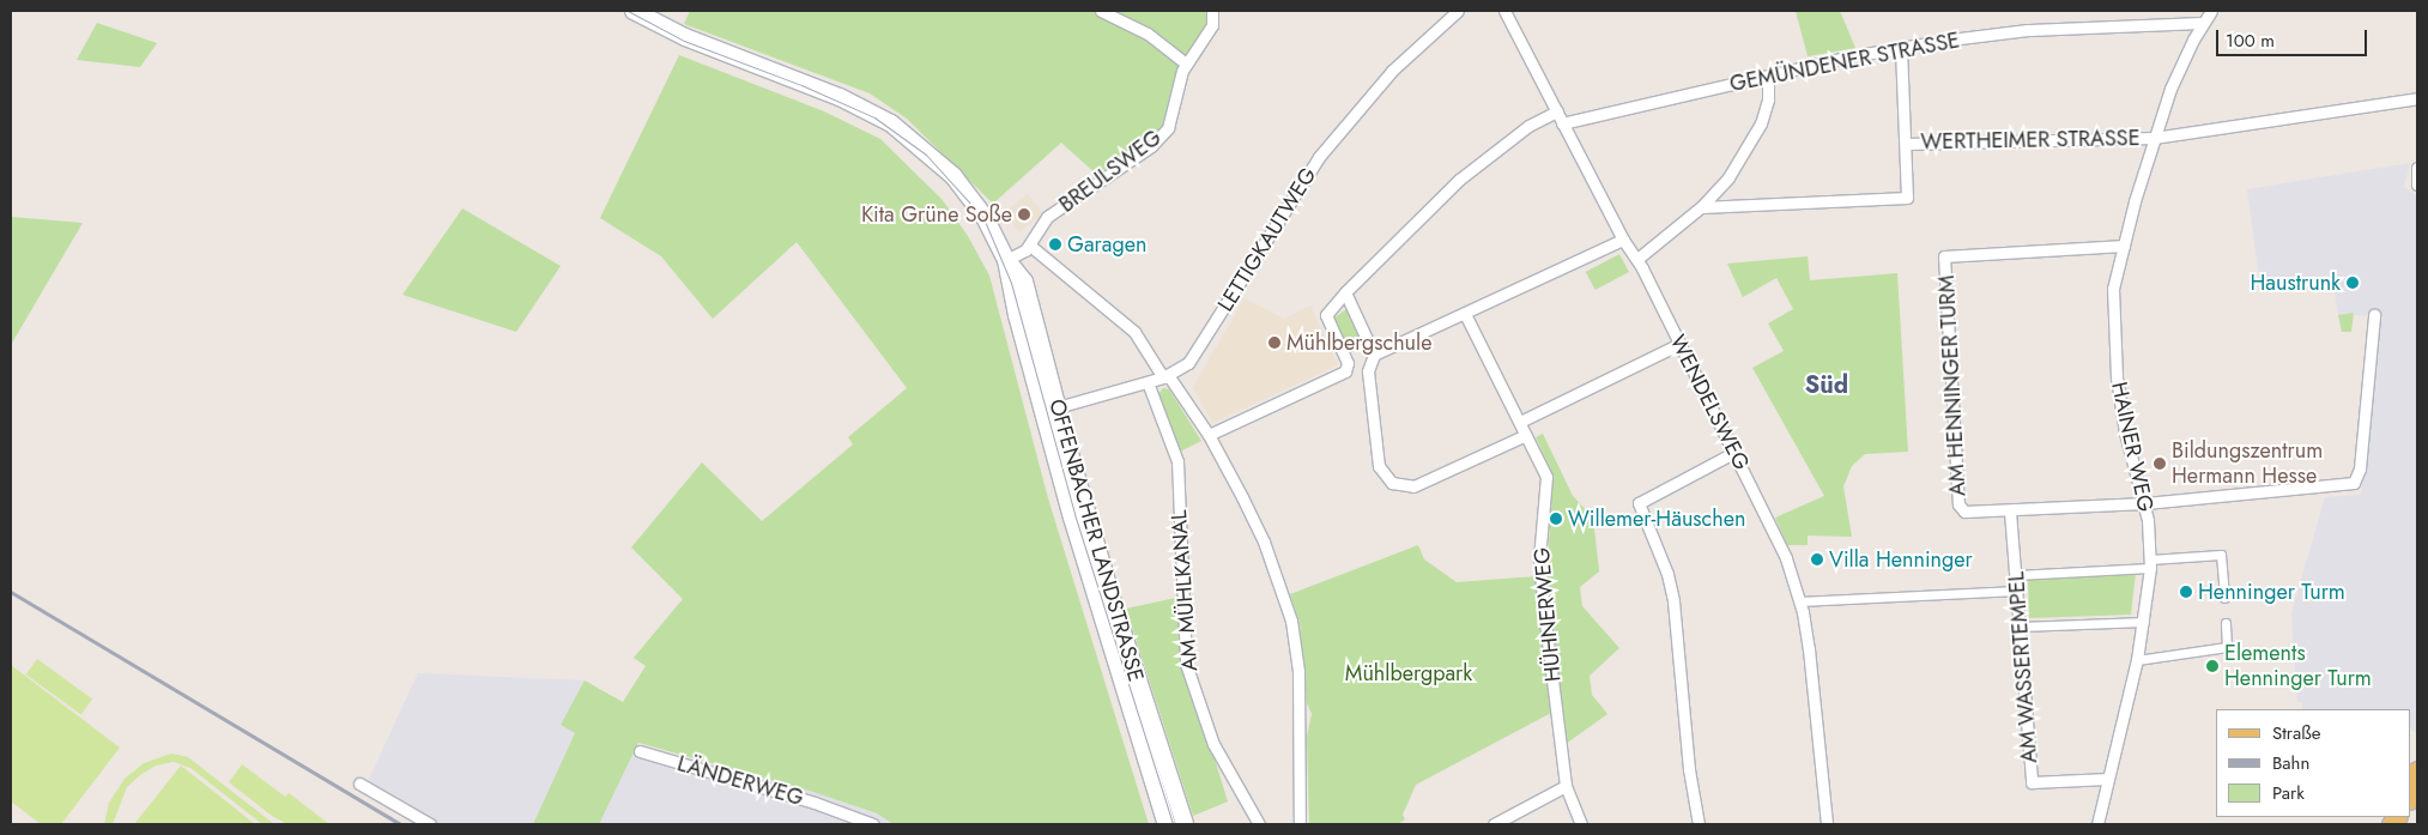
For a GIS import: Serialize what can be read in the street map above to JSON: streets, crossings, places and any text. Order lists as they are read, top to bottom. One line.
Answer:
{"streets":{"main road":["OFFENBACHER LANDSTRASSE"],"street":["GEMÜNDENER STRASSE","WERTHEIMER STRASSE","BREULSWEG","LETTIGKAUTWEG","AM HENNINGER TURM","WENDELSWEG","HAINER WEG","AM MÜHLKANAL","HÜHNERWEG","AM WASSERTEMPEL","LÄNDERWEG"]},"crossings":[["GEMÜNDENER STRASSE","WENDELSWEG"],["GEMÜNDENER STRASSE","HAINER WEG"],["WERTHEIMER STRASSE","HAINER WEG"],["BREULSWEG","OFFENBACHER LANDSTRASSE"],["LETTIGKAUTWEG","OFFENBACHER LANDSTRASSE"],["LETTIGKAUTWEG","AM MÜHLKANAL"],["AM HENNINGER TURM","HAINER WEG"],["AM HENNINGER TURM","AM WASSERTEMPEL"],["HAINER WEG","AM WASSERTEMPEL"]],"districts":["Süd"],"parks":["Mühlbergpark"],"places":["Kita Grüne Soße","Garagen","Haustrunk","Mühlbergschule","Bildungszentrum Hermann Hesse","Willemer-Häuschen","Villa Henninger","Henninger Turm","Elements Henninger Turm"],"legend":["Straße","Bahn","Park"],"scale_bar":"100 m"}
